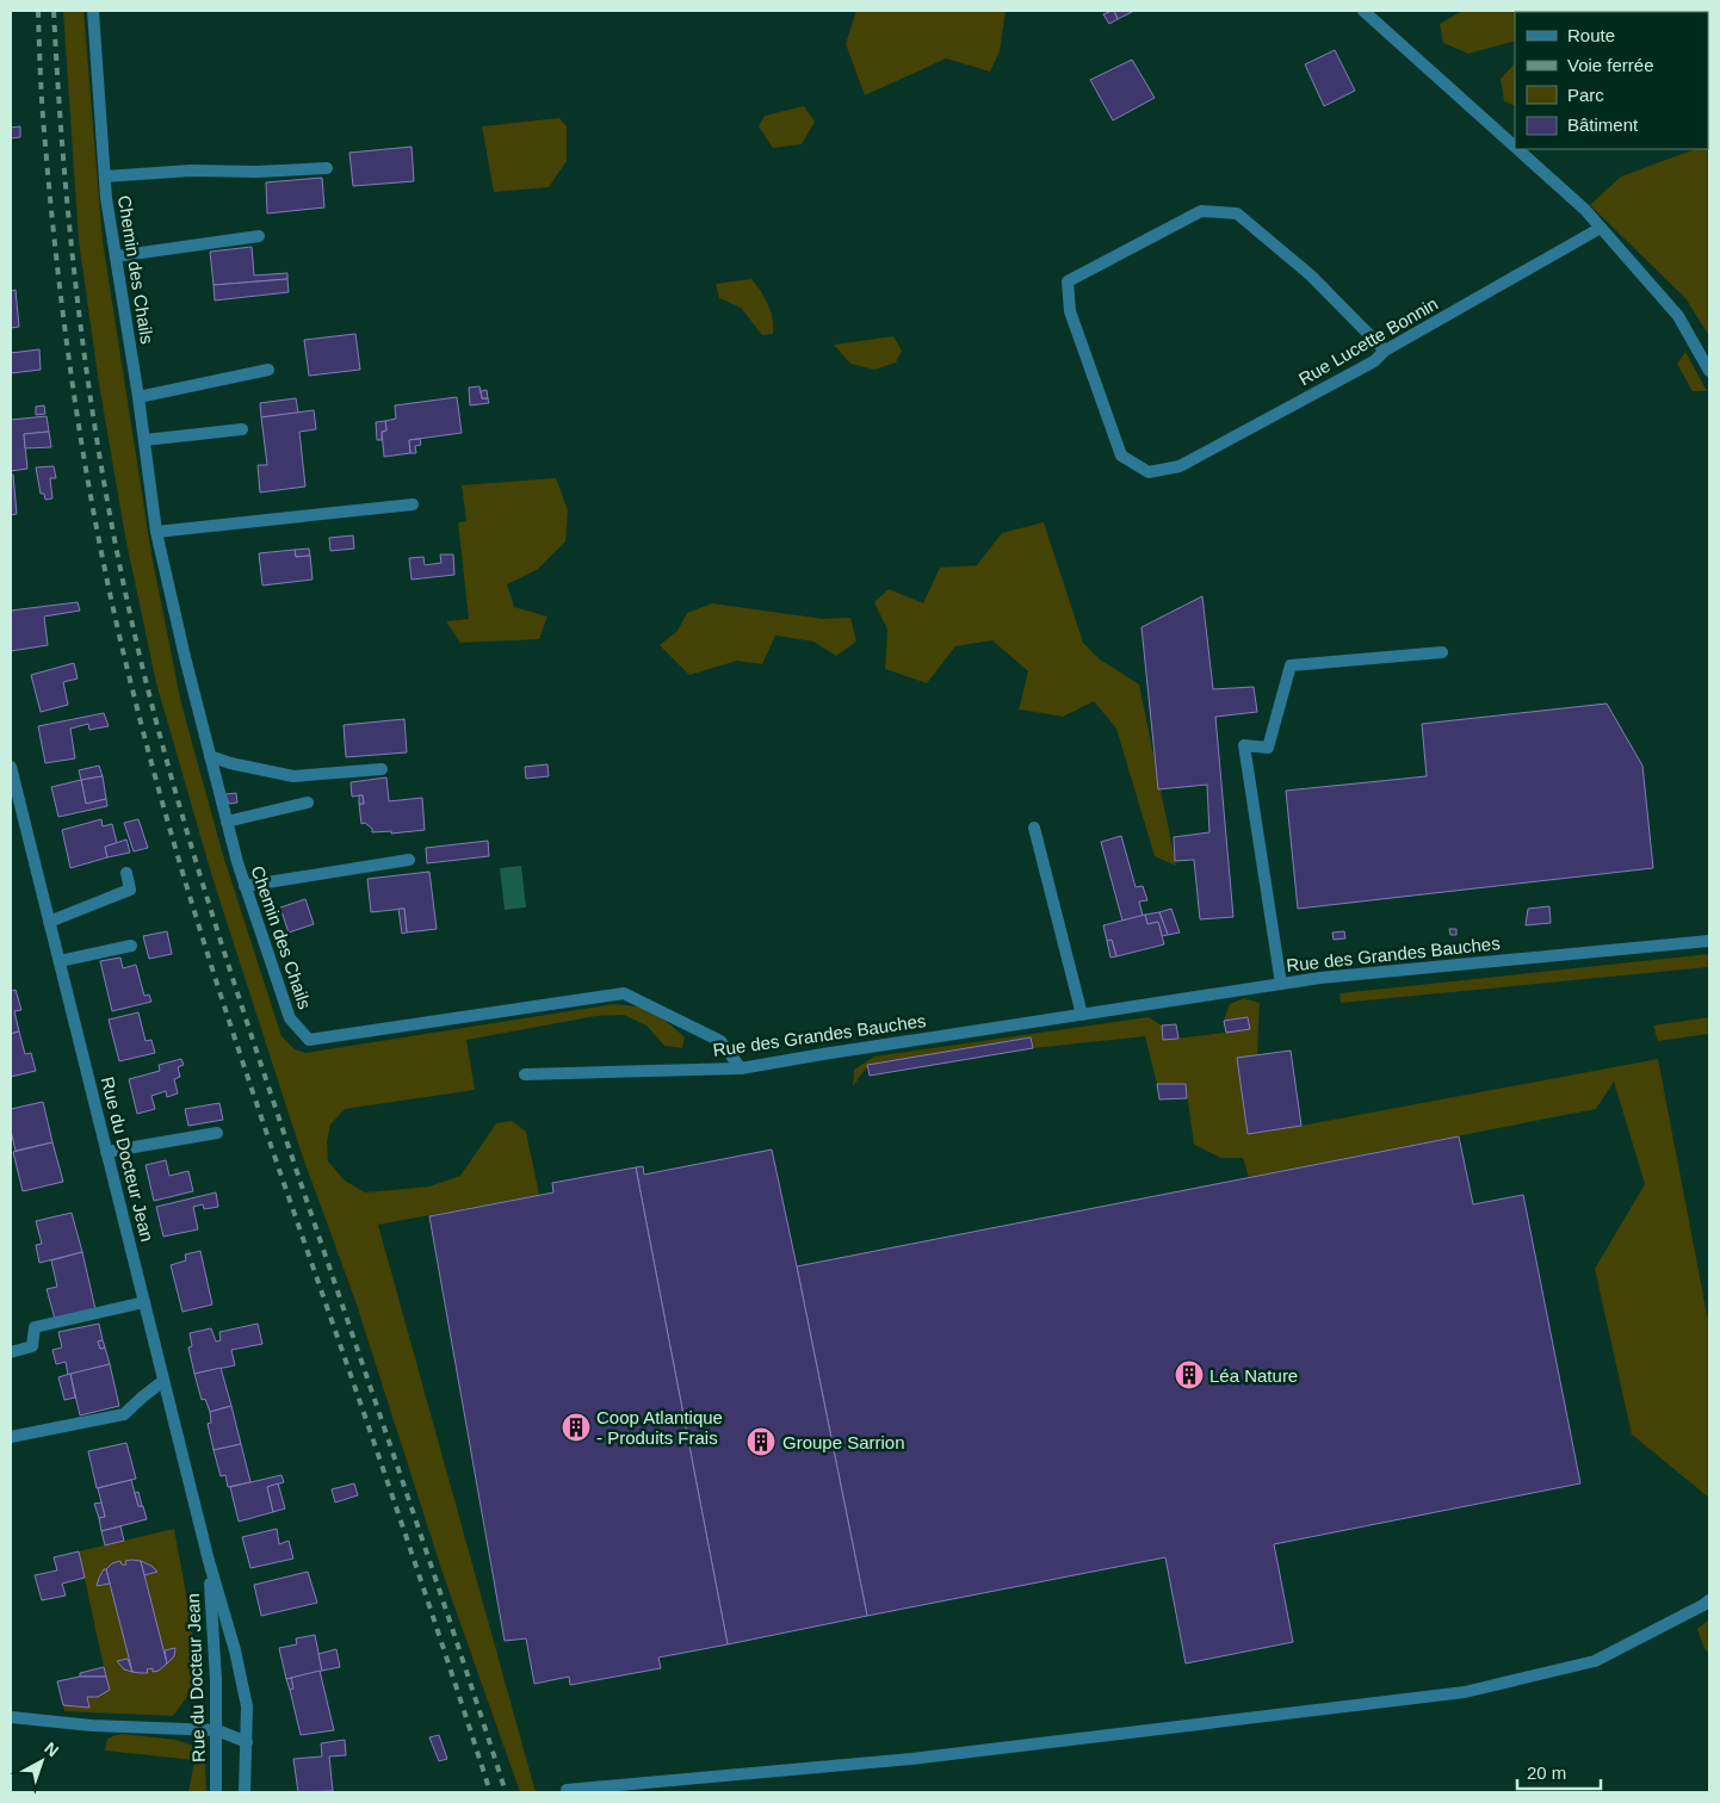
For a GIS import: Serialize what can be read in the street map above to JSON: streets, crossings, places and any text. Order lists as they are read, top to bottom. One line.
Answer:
{"streets":{"street":["Chemin des Chails","Rue Lucette Bonnin","Rue des Grandes Bauches","Rue du Docteur Jean"]},"crossings":[["Chemin des Chails","Rue des Grandes Bauches"]],"places":{"building":["Léa Nature","Coop Atlantique - Produits Frais","Groupe Sarrion"]},"legend":["Route","Voie ferrée","Parc","Bâtiment"],"scale_bar":"20 m","north":"top right"}
